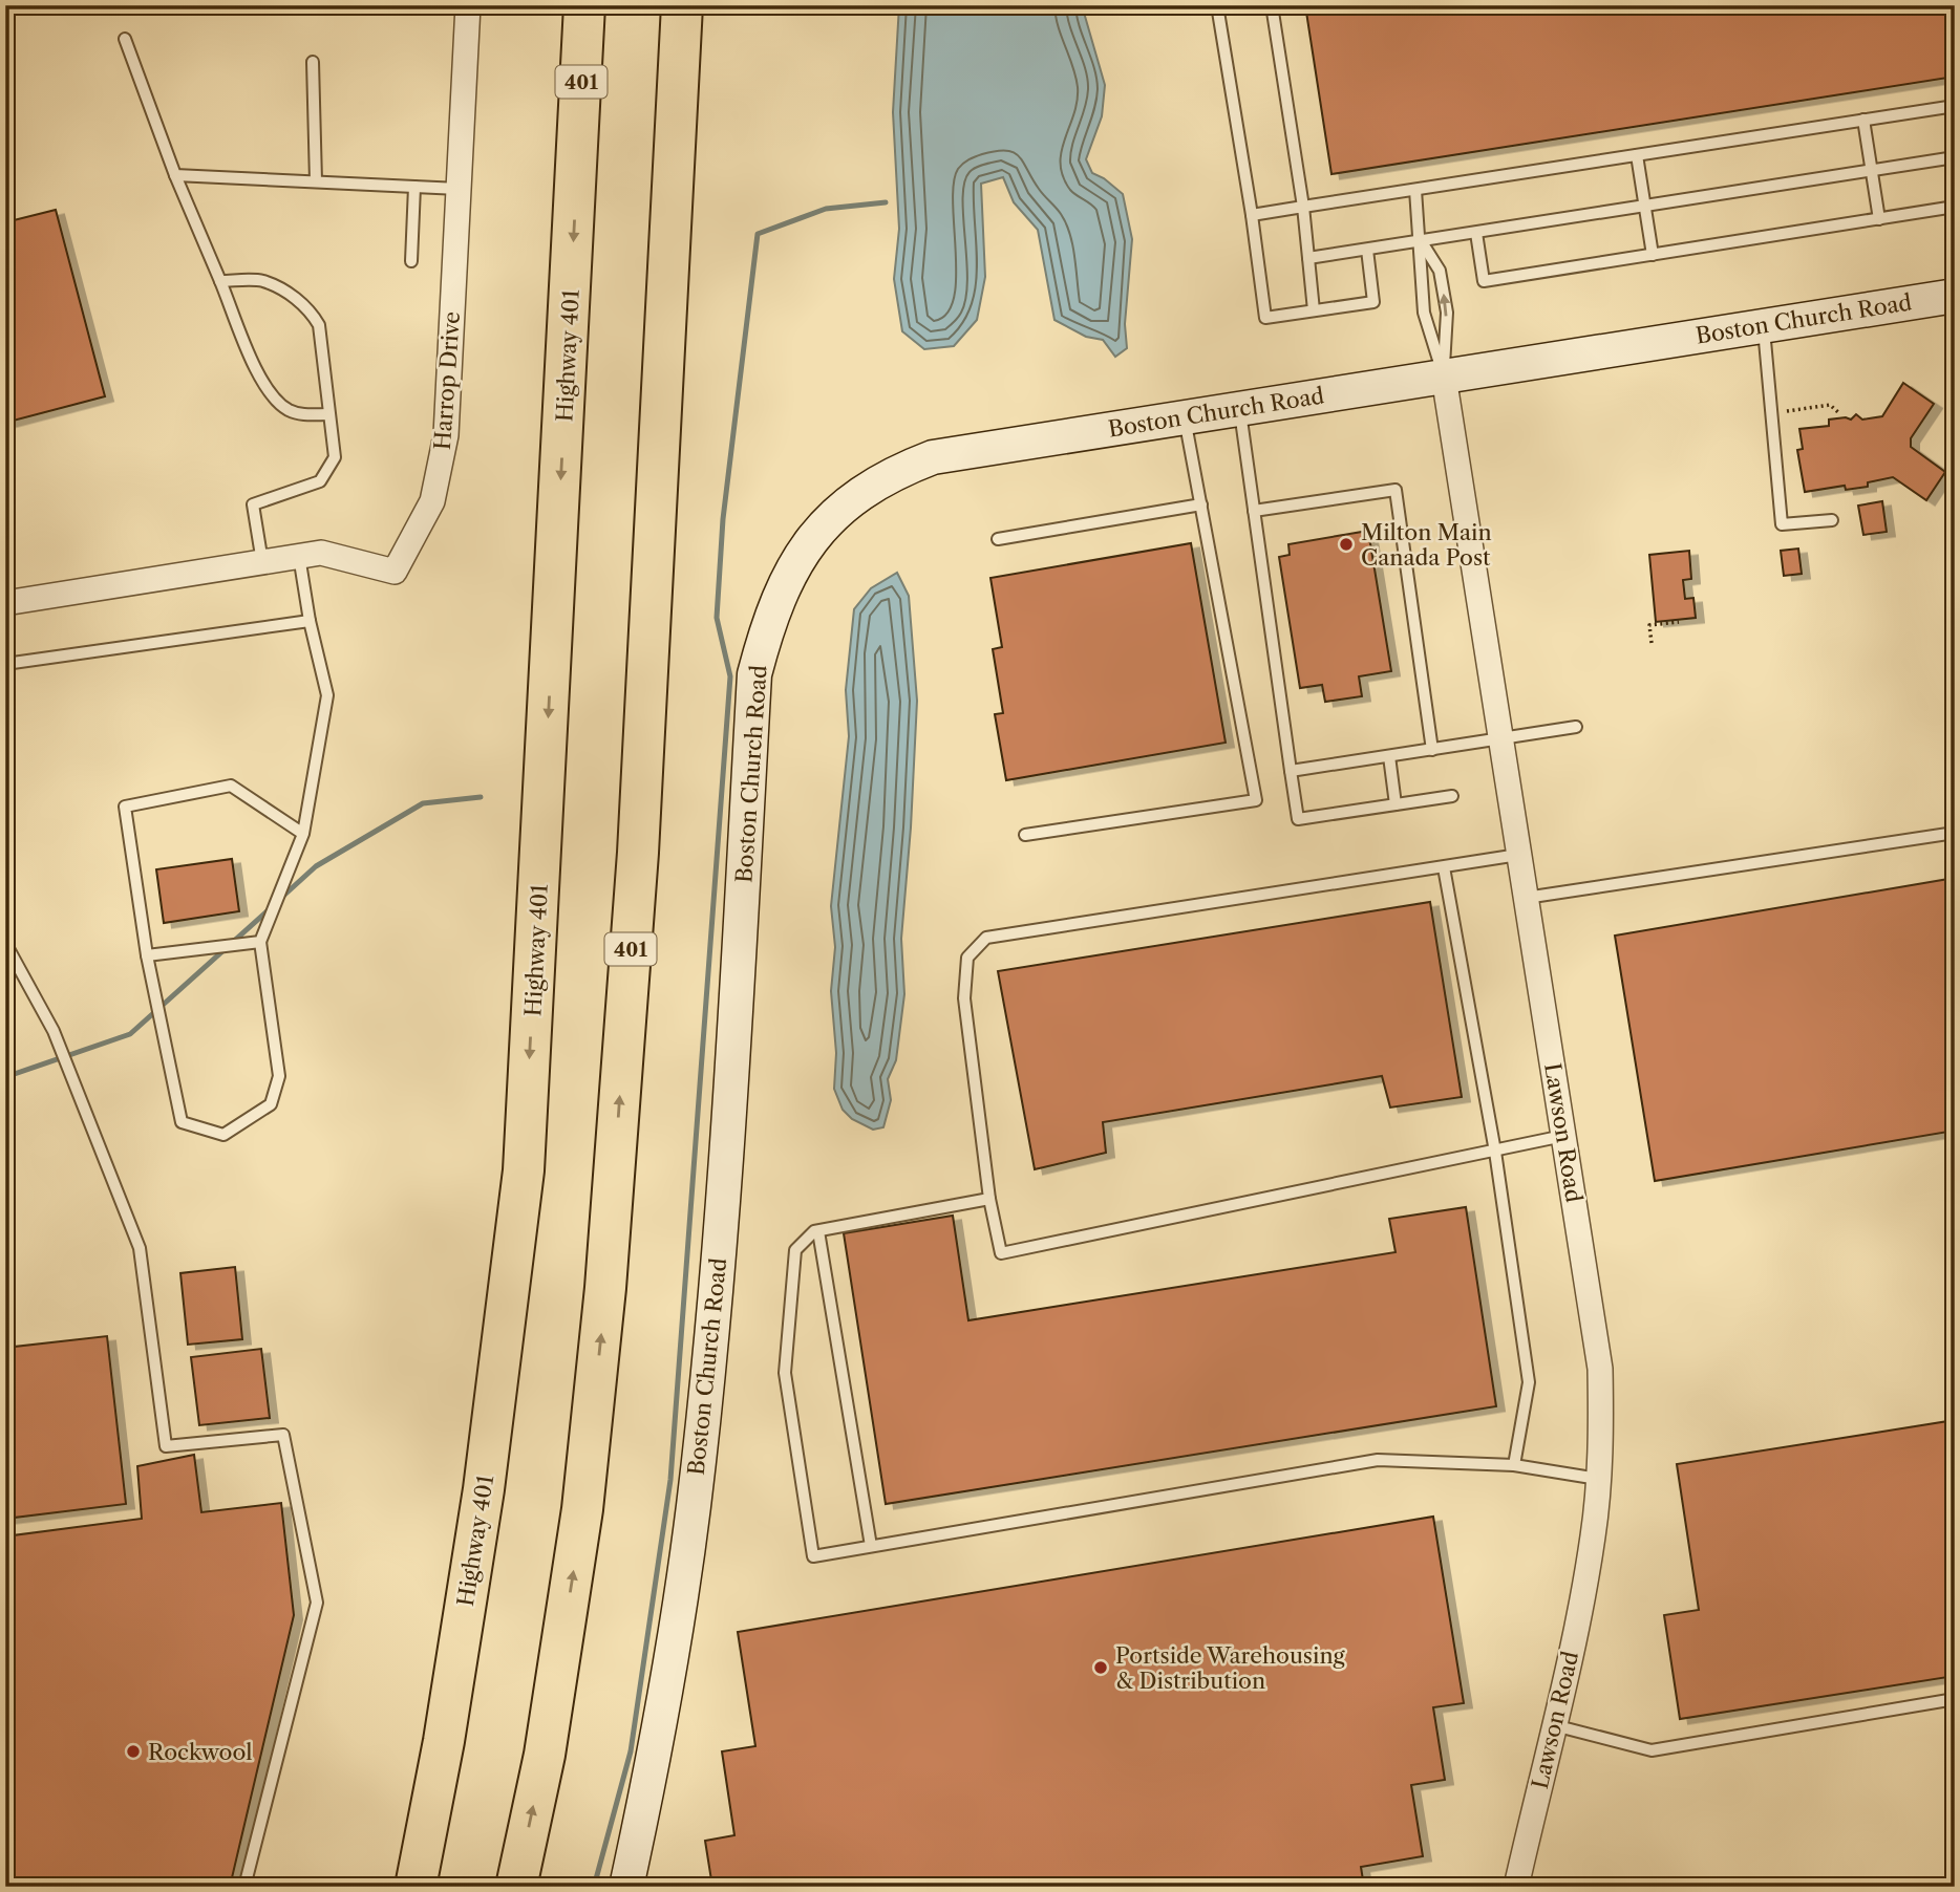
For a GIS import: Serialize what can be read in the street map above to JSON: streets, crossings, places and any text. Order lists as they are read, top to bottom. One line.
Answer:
{"streets":{"highway":["401","Highway 401"],"street":["Boston Church Road","Harrop Drive","Lawson Road"]},"crossings":[["Boston Church Road","Lawson Road"]],"places":["Milton Main Canada Post","Portside Warehousing & Distribution","Rockwool"]}
